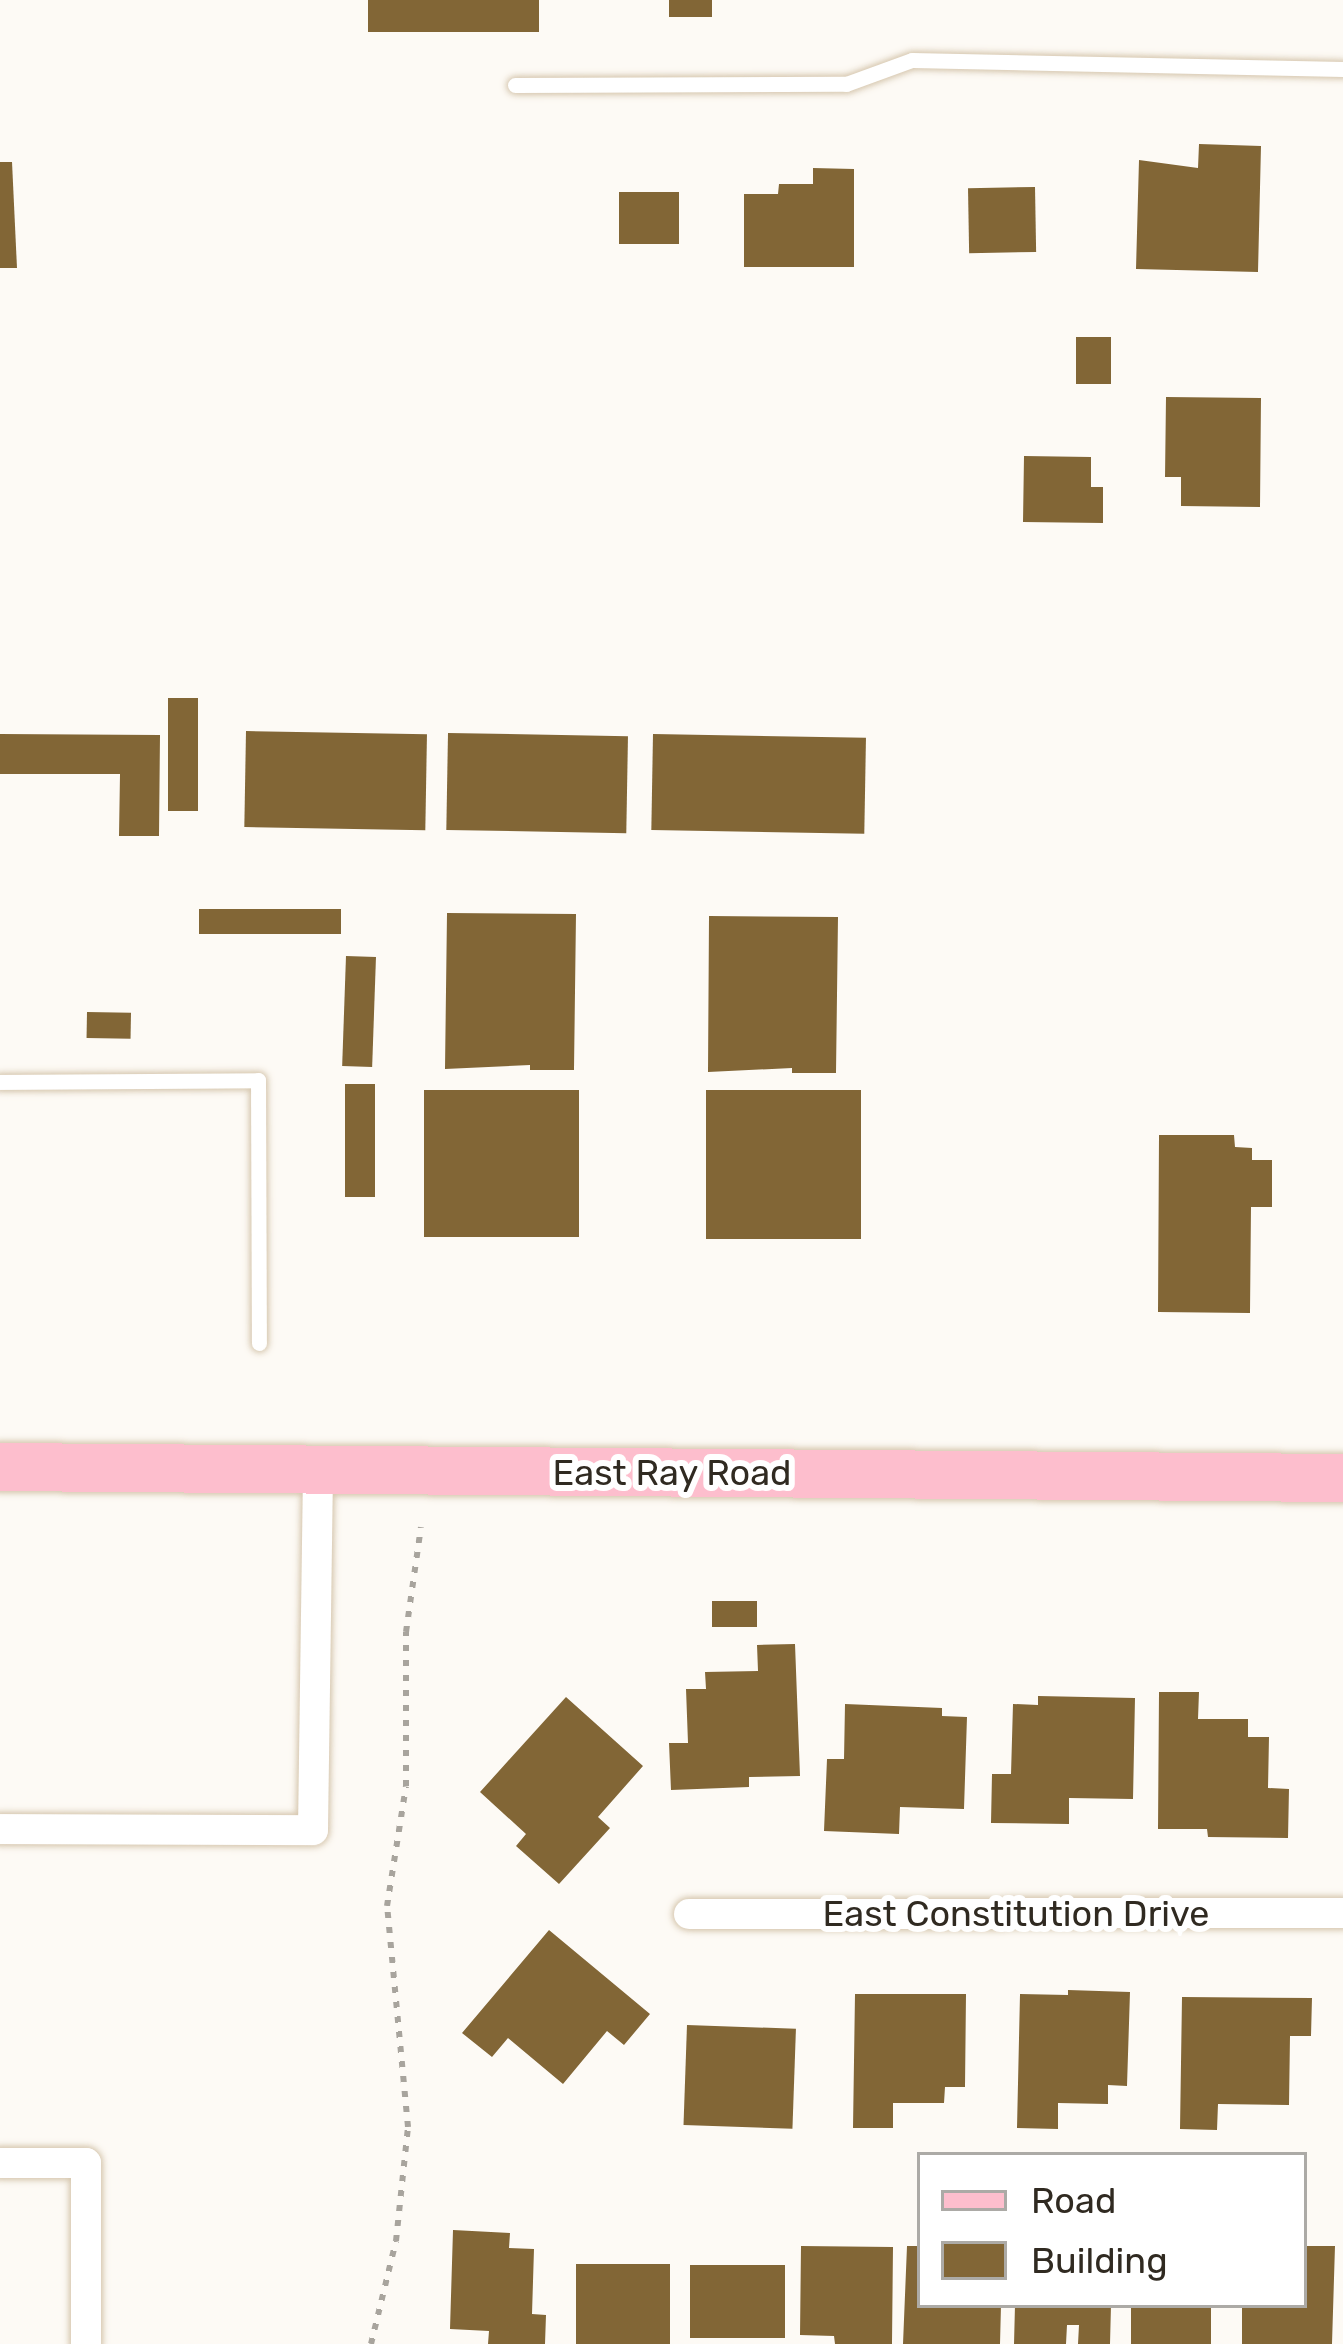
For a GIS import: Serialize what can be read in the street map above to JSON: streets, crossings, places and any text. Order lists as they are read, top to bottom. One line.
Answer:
{"streets":{"main road":["East Ray Road"],"street":["East Constitution Drive"]},"legend":["Road","Building"]}
